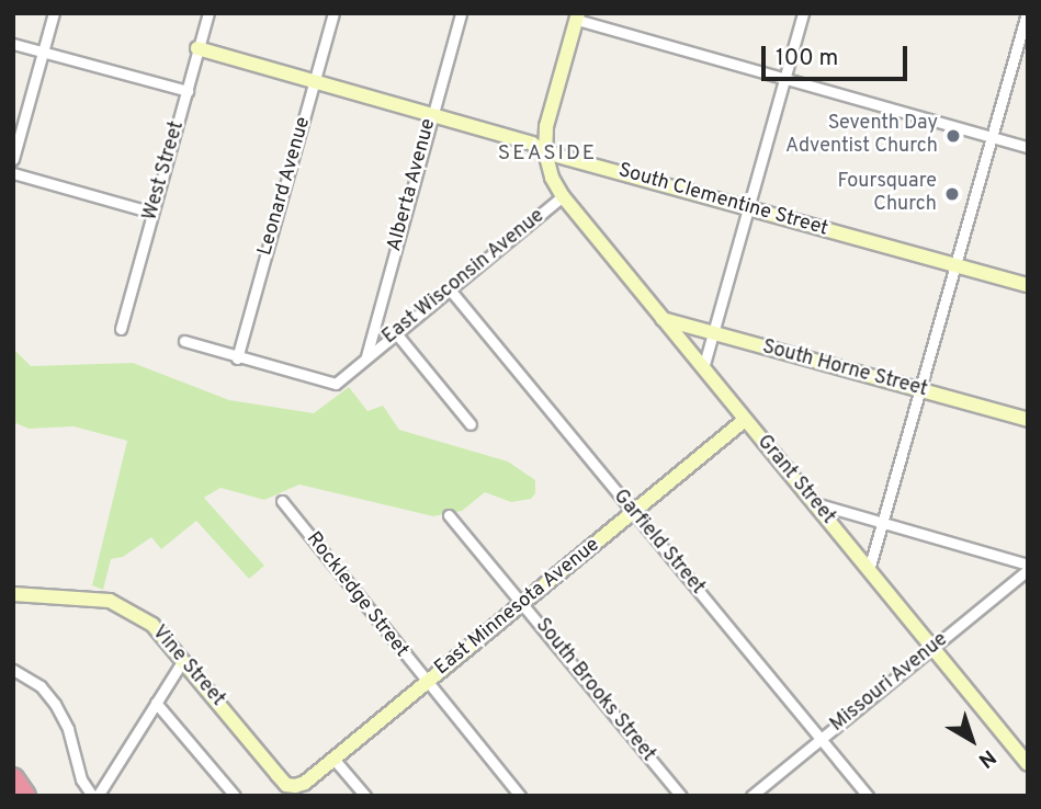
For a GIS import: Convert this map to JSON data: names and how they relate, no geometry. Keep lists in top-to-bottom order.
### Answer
{
  "streets": {
    "street": [
      "West Street",
      "Alberta Avenue",
      "Leonard Avenue",
      "South Clementine Street",
      "East Wisconsin Avenue",
      "South Horne Street",
      "Grant Street",
      "Garfield Street",
      "Rockledge Street",
      "East Minnesota Avenue",
      "Vine Street",
      "Missouri Avenue",
      "South Brooks Street"
    ]
  },
  "crossings": [
    ["West Street", "South Clementine Street"],
    ["Alberta Avenue", "South Clementine Street"],
    ["Alberta Avenue", "East Wisconsin Avenue"],
    ["Leonard Avenue", "South Clementine Street"],
    ["Leonard Avenue", "East Wisconsin Avenue"],
    ["South Clementine Street", "Grant Street"],
    ["East Wisconsin Avenue", "Grant Street"],
    ["East Wisconsin Avenue", "Garfield Street"],
    ["South Horne Street", "Grant Street"],
    ["Grant Street", "East Minnesota Avenue"],
    ["Grant Street", "Missouri Avenue"],
    ["Garfield Street", "East Minnesota Avenue"],
    ["Garfield Street", "Missouri Avenue"],
    ["Rockledge Street", "East Minnesota Avenue"],
    ["East Minnesota Avenue", "Vine Street"],
    ["East Minnesota Avenue", "South Brooks Street"]
  ],
  "districts": ["SEASIDE"],
  "places": ["Seventh Day Adventist Church", "Foursquare Church"],
  "scale_bar": "100 m",
  "north": "bottom right"
}
